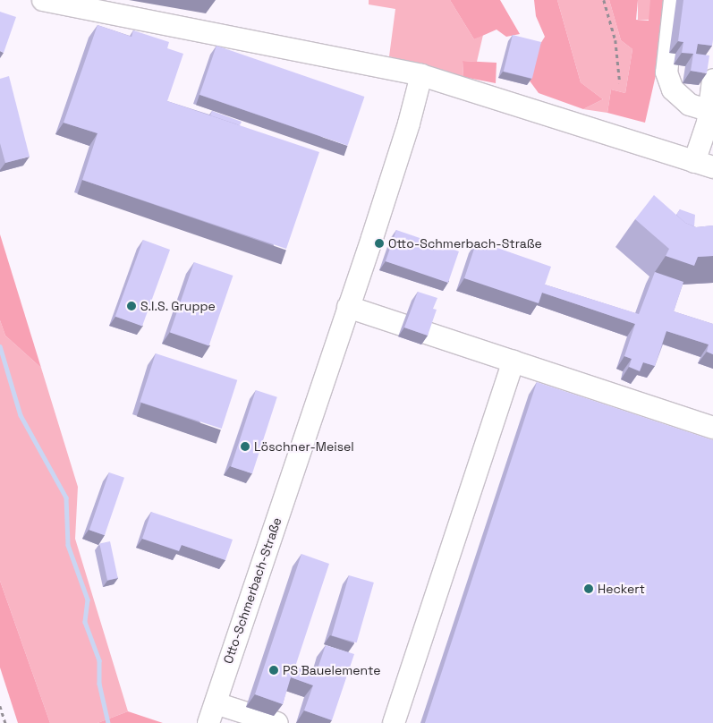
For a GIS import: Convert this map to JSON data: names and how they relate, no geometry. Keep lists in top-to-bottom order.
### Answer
{
  "streets": {
    "street": ["Otto-Schmerbach-Straße"]
  },
  "places": [
    "Otto-Schmerbach-Straße",
    "S.I.S. Gruppe",
    "Löschner-Meisel",
    "Heckert",
    "PS Bauelemente"
  ]
}
